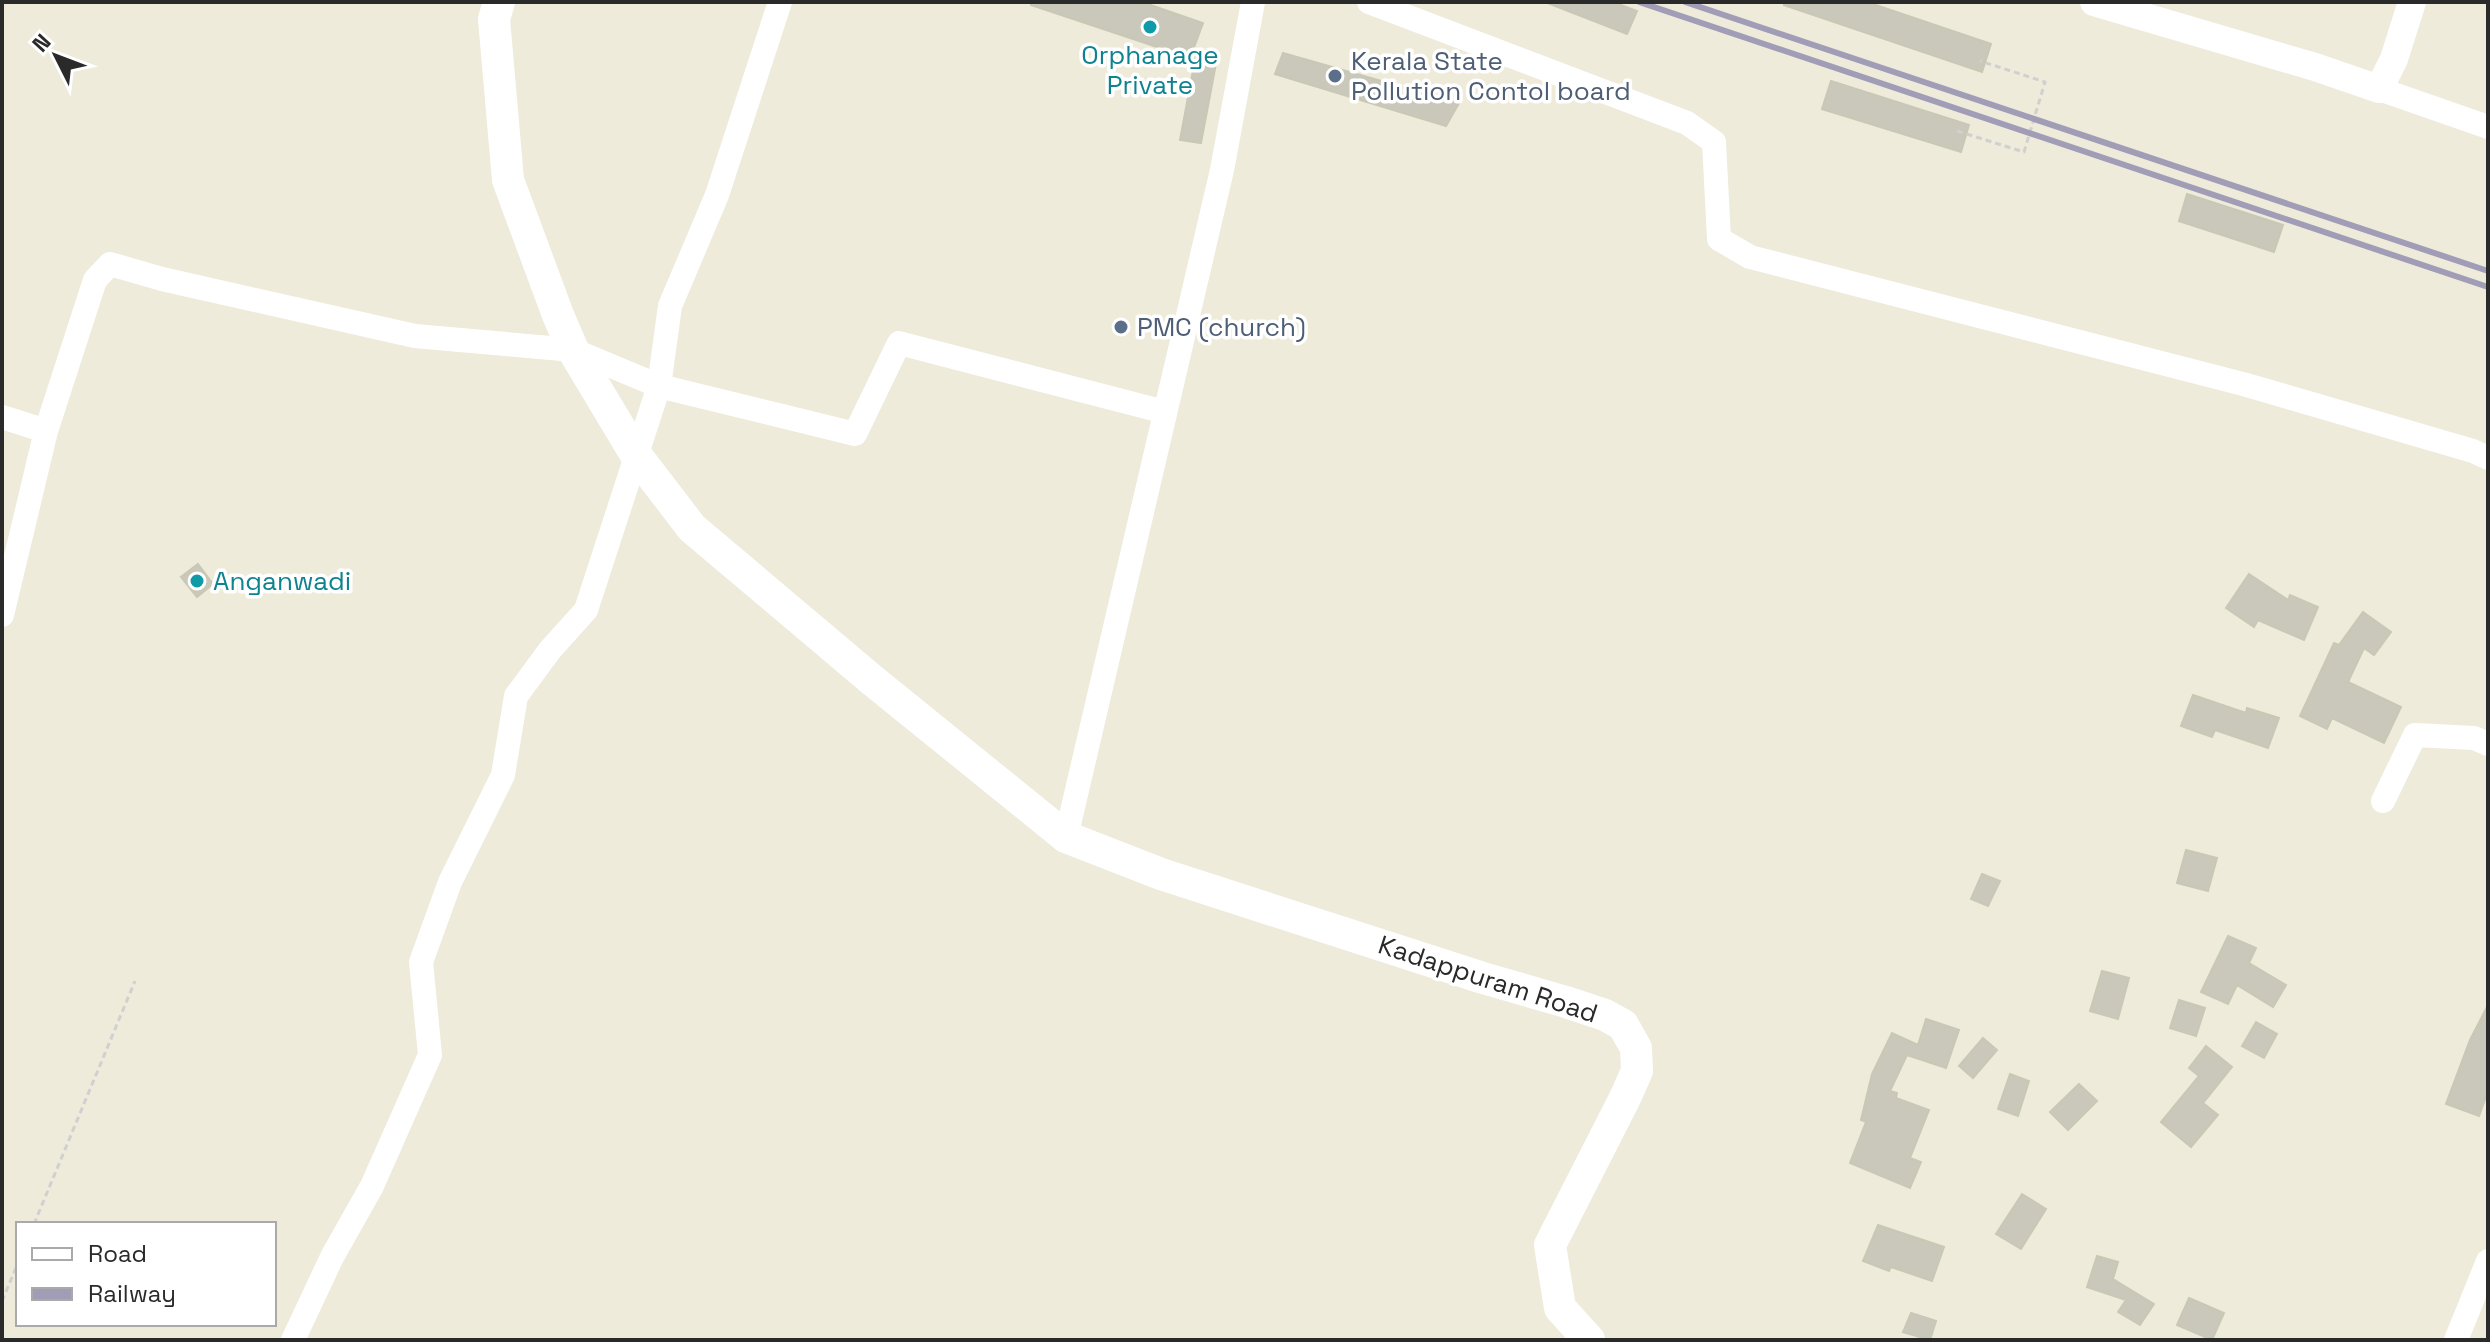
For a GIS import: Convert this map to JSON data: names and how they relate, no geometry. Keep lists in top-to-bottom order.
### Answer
{
  "streets": {
    "main road": ["Kadappuram Road"]
  },
  "places": [
    "Orphanage Private",
    "Kerala State Pollution Contol board",
    "PMC (church)",
    "Anganwadi"
  ],
  "legend": ["Road", "Railway"],
  "north": "top left"
}
